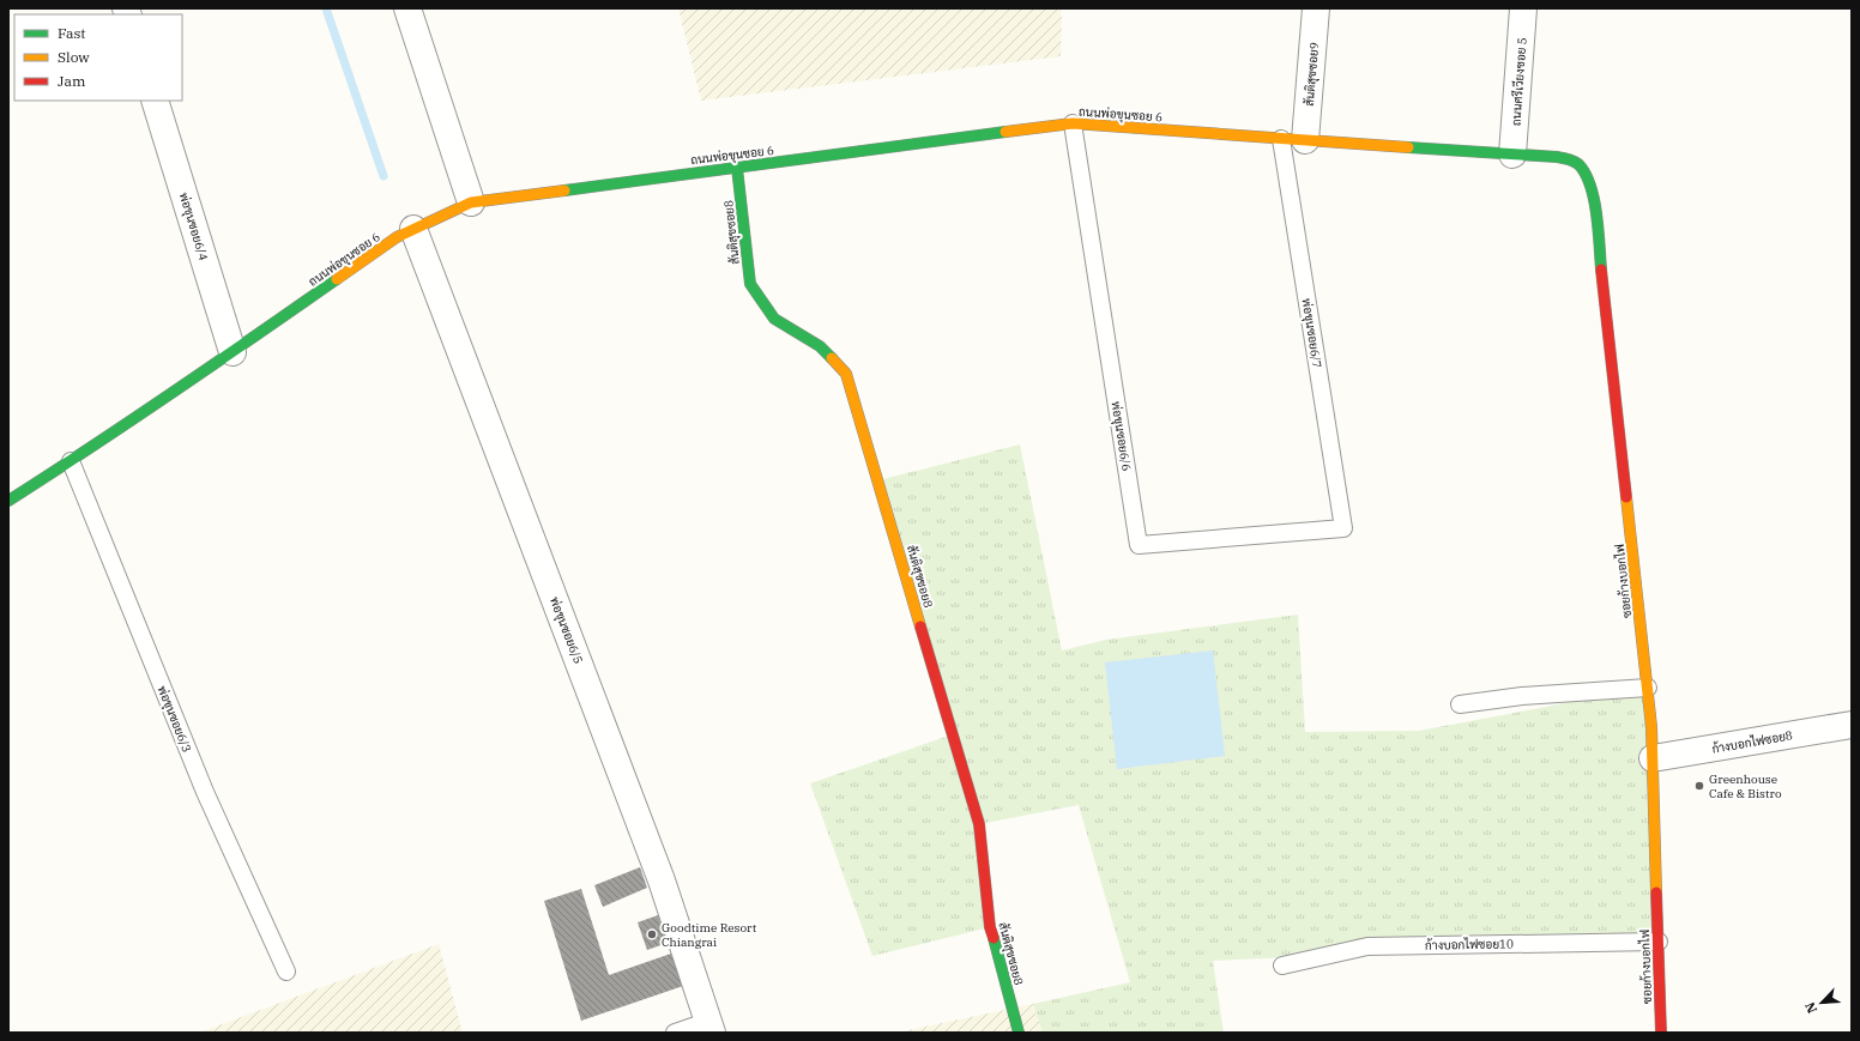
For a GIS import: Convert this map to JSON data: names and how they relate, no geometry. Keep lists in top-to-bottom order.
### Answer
{
  "streets": {
    "street": [
      "สันติสุขซอย9",
      "ถนนศรีเวียงซอย 5",
      "ถนนพ่อขุนซอย 6",
      "พ่อขุนซอย6/4",
      "สันติสุขซอย8",
      "ซอยก้างบอกไฟ",
      "พ่อขุนซอย6/5",
      "ก้างบอกไฟซอย8"
    ],
    "lane": [
      "พ่อขุนซอย6/7",
      "พ่อขุนซอย6/6",
      "พ่อขุนซอย6/3",
      "ก้างบอกไฟซอย10"
    ]
  },
  "crossings": [
    ["สันติสุขซอย9", "ถนนพ่อขุนซอย 6"],
    ["สันติสุขซอย9", "พ่อขุนซอย6/7"],
    ["ถนนศรีเวียงซอย 5", "ถนนพ่อขุนซอย 6"],
    ["ถนนพ่อขุนซอย 6", "พ่อขุนซอย6/4"],
    ["ถนนพ่อขุนซอย 6", "สันติสุขซอย8"],
    ["ถนนพ่อขุนซอย 6", "พ่อขุนซอย6/7"],
    ["ถนนพ่อขุนซอย 6", "พ่อขุนซอย6/6"],
    ["ถนนพ่อขุนซอย 6", "ซอยก้างบอกไฟ"],
    ["ถนนพ่อขุนซอย 6", "พ่อขุนซอย6/5"],
    ["ถนนพ่อขุนซอย 6", "พ่อขุนซอย6/3"],
    ["พ่อขุนซอย6/7", "พ่อขุนซอย6/6"],
    ["ซอยก้างบอกไฟ", "ก้างบอกไฟซอย8"],
    ["ซอยก้างบอกไฟ", "ก้างบอกไฟซอย10"]
  ],
  "places": ["Greenhouse Cafe & Bistro", "Goodtime Resort Chiangrai"],
  "legend": ["Fast", "Slow", "Jam"],
  "north": "bottom left"
}
